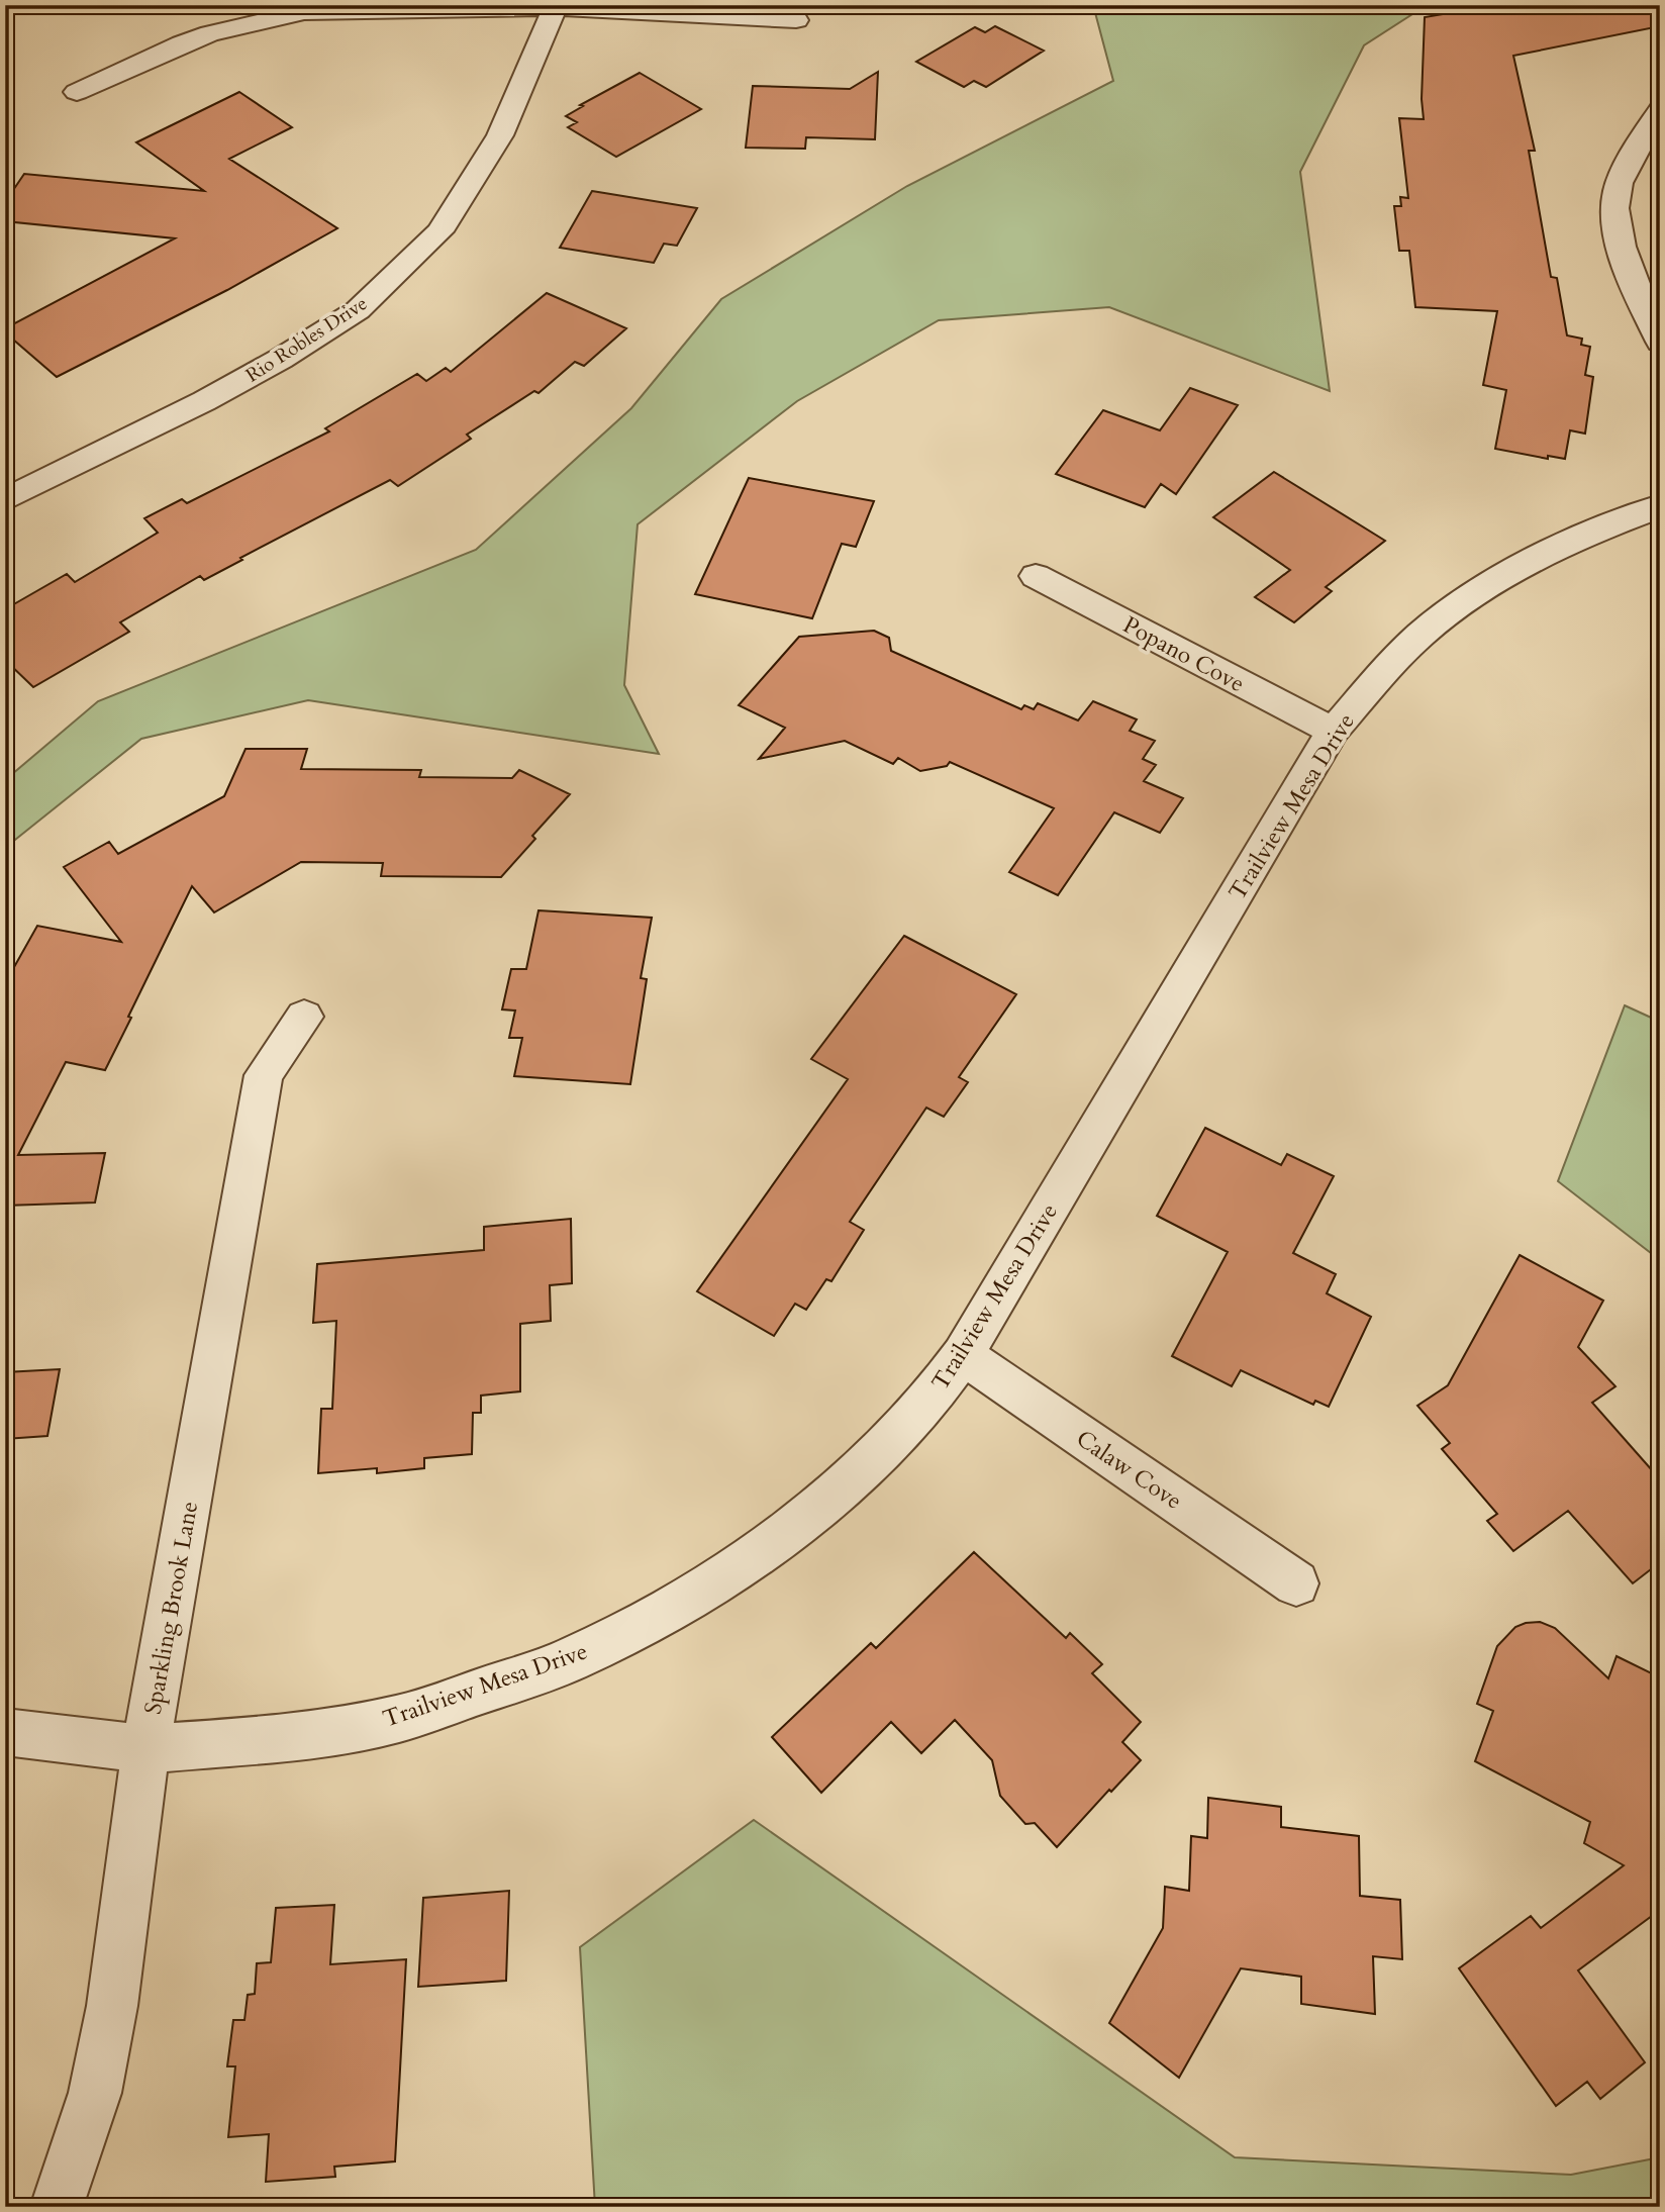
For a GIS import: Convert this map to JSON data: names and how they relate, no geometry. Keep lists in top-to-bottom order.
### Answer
{
  "streets": {
    "street": [
      "Rio Robles Drive",
      "Popano Cove",
      "Trailview Mesa Drive",
      "Calaw Cove",
      "Sparkling Brook Lane"
    ]
  },
  "crossings": [
    ["Popano Cove", "Trailview Mesa Drive"],
    ["Trailview Mesa Drive", "Calaw Cove"],
    ["Trailview Mesa Drive", "Sparkling Brook Lane"]
  ]
}
